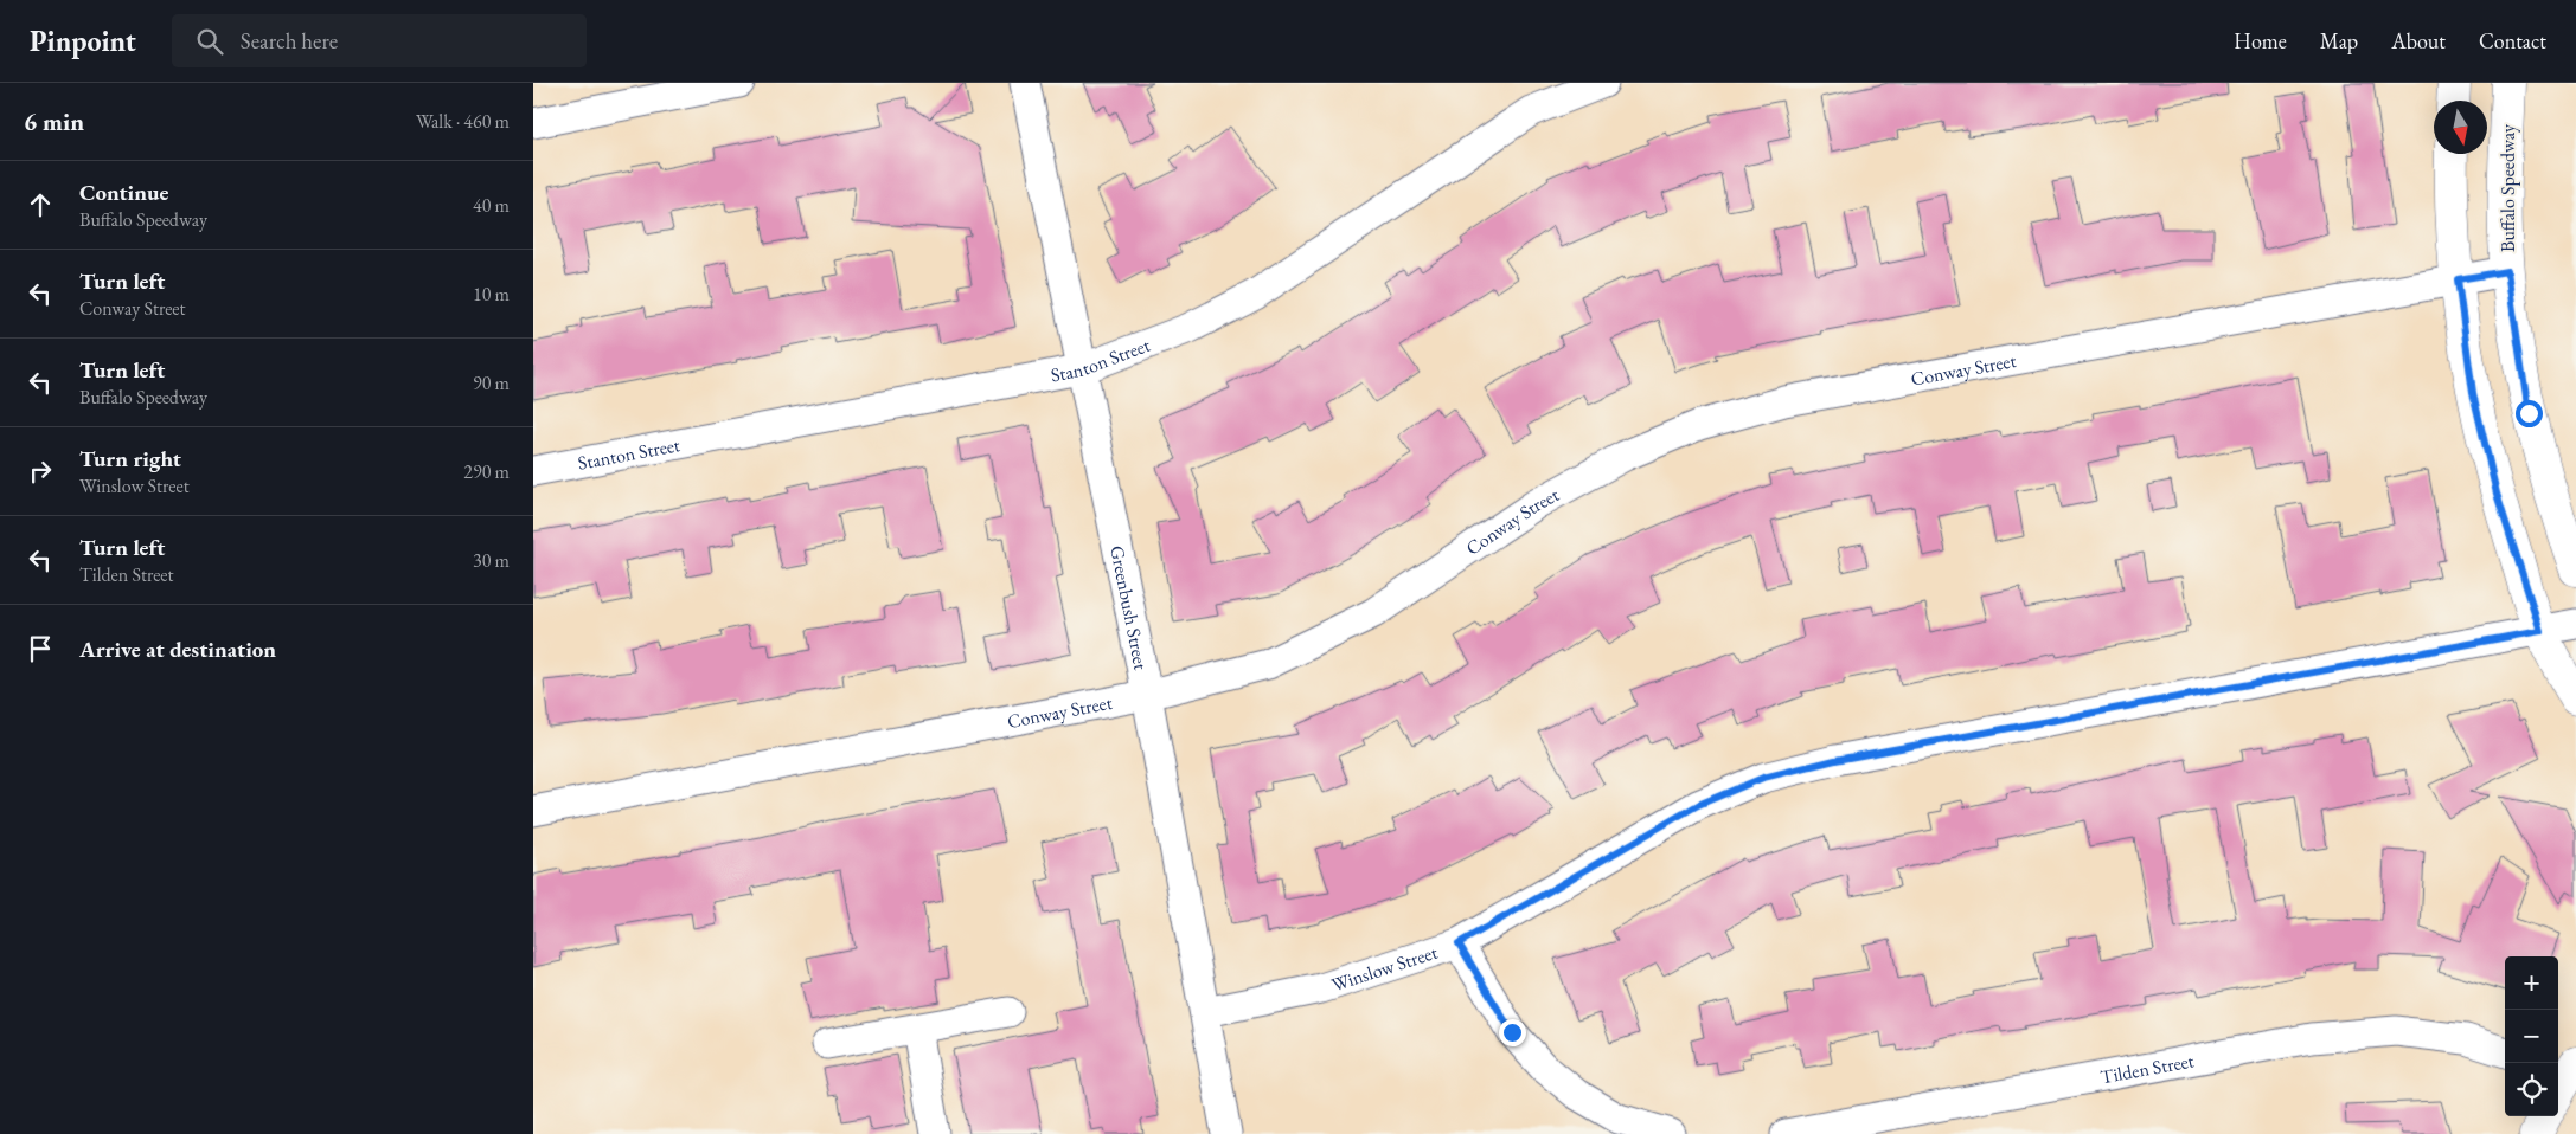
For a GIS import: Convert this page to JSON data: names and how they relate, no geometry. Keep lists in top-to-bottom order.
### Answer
{
  "streets": {
    "main road": ["Buffalo Speedway"],
    "street": [
      "Stanton Street",
      "Conway Street",
      "Greenbush Street",
      "Winslow Street",
      "Tilden Street"
    ]
  },
  "crossings": [
    ["Buffalo Speedway", "Conway Street"],
    ["Stanton Street", "Greenbush Street"],
    ["Conway Street", "Greenbush Street"],
    ["Greenbush Street", "Winslow Street"]
  ],
  "north": "bottom",
  "page": {
    "header": "Pinpoint",
    "search": "Search here",
    "nav": [
      "Home",
      "Map",
      "About",
      "Contact"
    ],
    "heading": ["6 min", "Walk · 460 m"],
    "list": [
      ["Continue", "Buffalo Speedway", "40 m"],
      ["Turn left", "Conway Street", "10 m"],
      ["Turn left", "Buffalo Speedway", "90 m"],
      ["Turn right", "Winslow Street", "290 m"],
      ["Turn left", "Tilden Street", "30 m"],
      "Arrive at destination"
    ],
    "map_buttons": ["+", "−"]
  }
}
